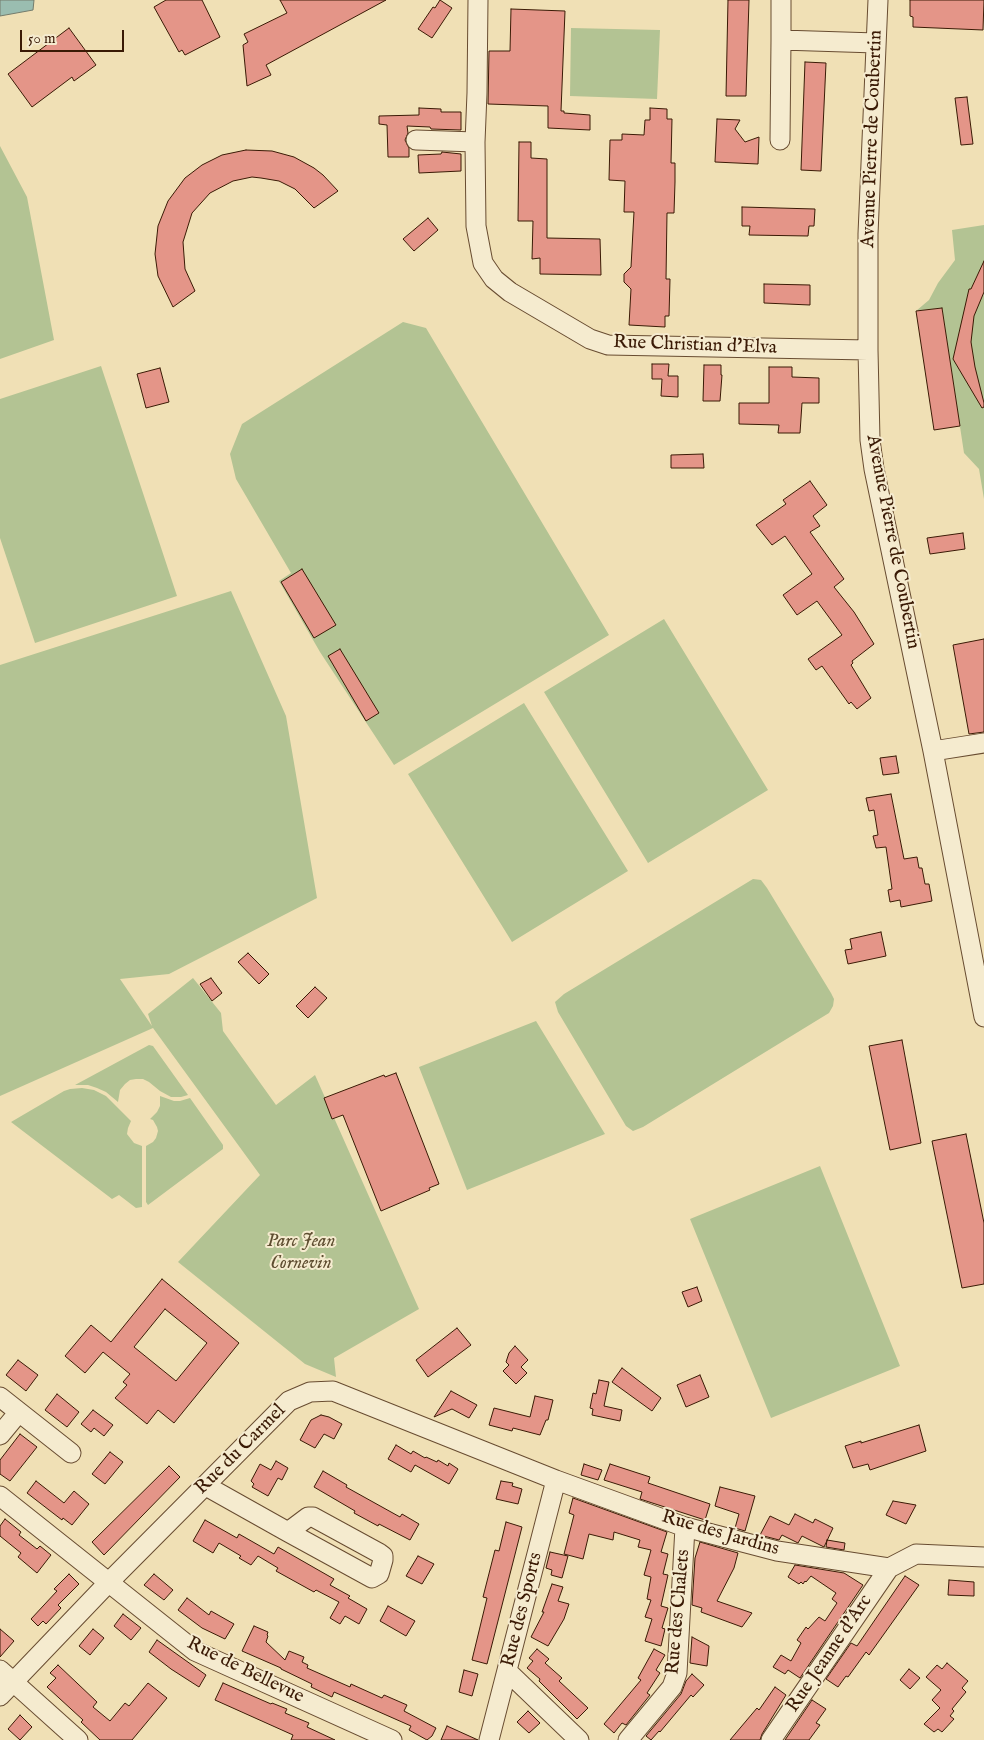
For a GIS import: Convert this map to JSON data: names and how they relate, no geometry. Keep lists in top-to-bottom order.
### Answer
{
  "streets": {
    "street": [
      "Avenue Pierre de Coubertin",
      "Rue Christian d'Elva",
      "Rue du Carmel",
      "Rue des Jardins",
      "Rue des Sports",
      "Rue des Chalets",
      "Rue Jeanne d'Arc",
      "Rue de Bellevue"
    ]
  },
  "crossings": [
    ["Avenue Pierre de Coubertin", "Rue Christian d'Elva"],
    ["Rue du Carmel", "Rue des Jardins"],
    ["Rue du Carmel", "Rue des Sports"],
    ["Rue du Carmel", "Rue de Bellevue"],
    ["Rue des Jardins", "Rue des Sports"],
    ["Rue des Jardins", "Rue des Chalets"],
    ["Rue des Jardins", "Rue Jeanne d'Arc"]
  ],
  "parks": ["Parc Jean Cornevin"],
  "scale_bar": "50 m"
}
